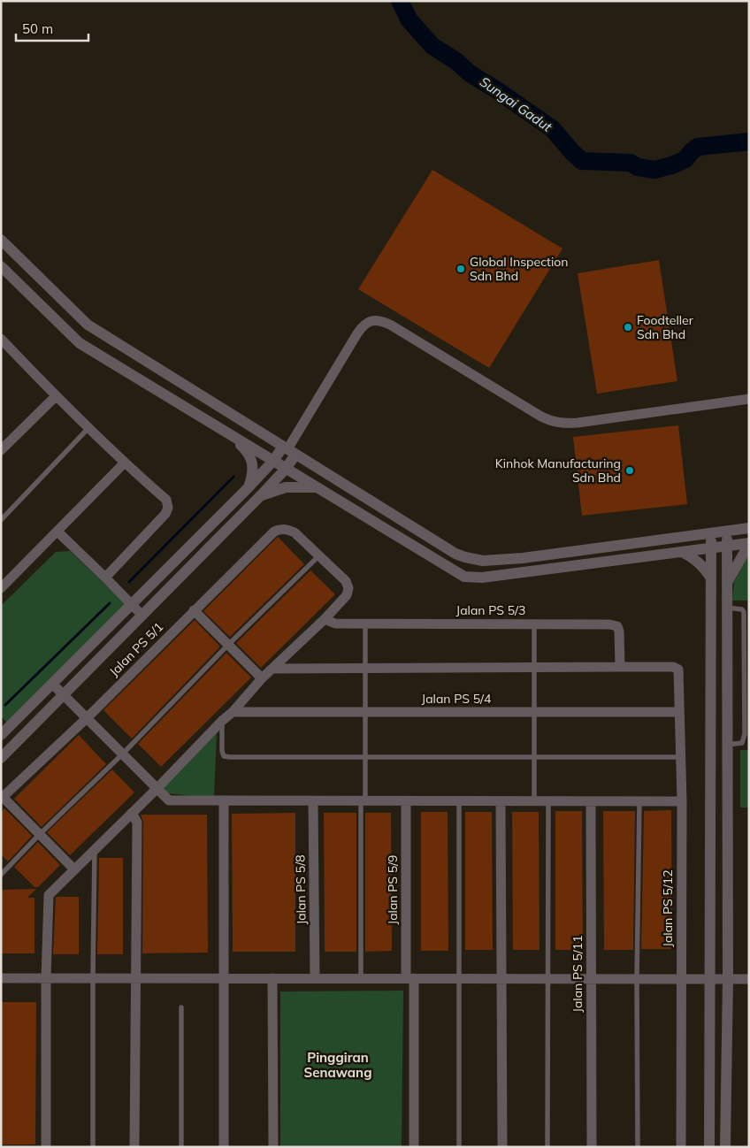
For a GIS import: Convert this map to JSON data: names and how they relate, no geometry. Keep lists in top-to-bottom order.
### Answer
{
  "streets": {
    "street": [
      "Jalan PS 5/3",
      "Jalan PS 5/1",
      "Jalan PS 5/4",
      "Jalan PS 5/8",
      "Jalan PS 5/9",
      "Jalan PS 5/12",
      "Jalan PS 5/11"
    ]
  },
  "crossings": [
    ["Jalan PS 5/3", "Jalan PS 5/12"],
    ["Jalan PS 5/4", "Jalan PS 5/12"]
  ],
  "districts": ["Pinggiran Senawang"],
  "water": ["Sungai Gadut"],
  "places": ["Global Inspection Sdn Bhd", "Foodteller Sdn Bhd", "Kinhok Manufacturing Sdn Bhd"],
  "scale_bar": "50 m"
}
